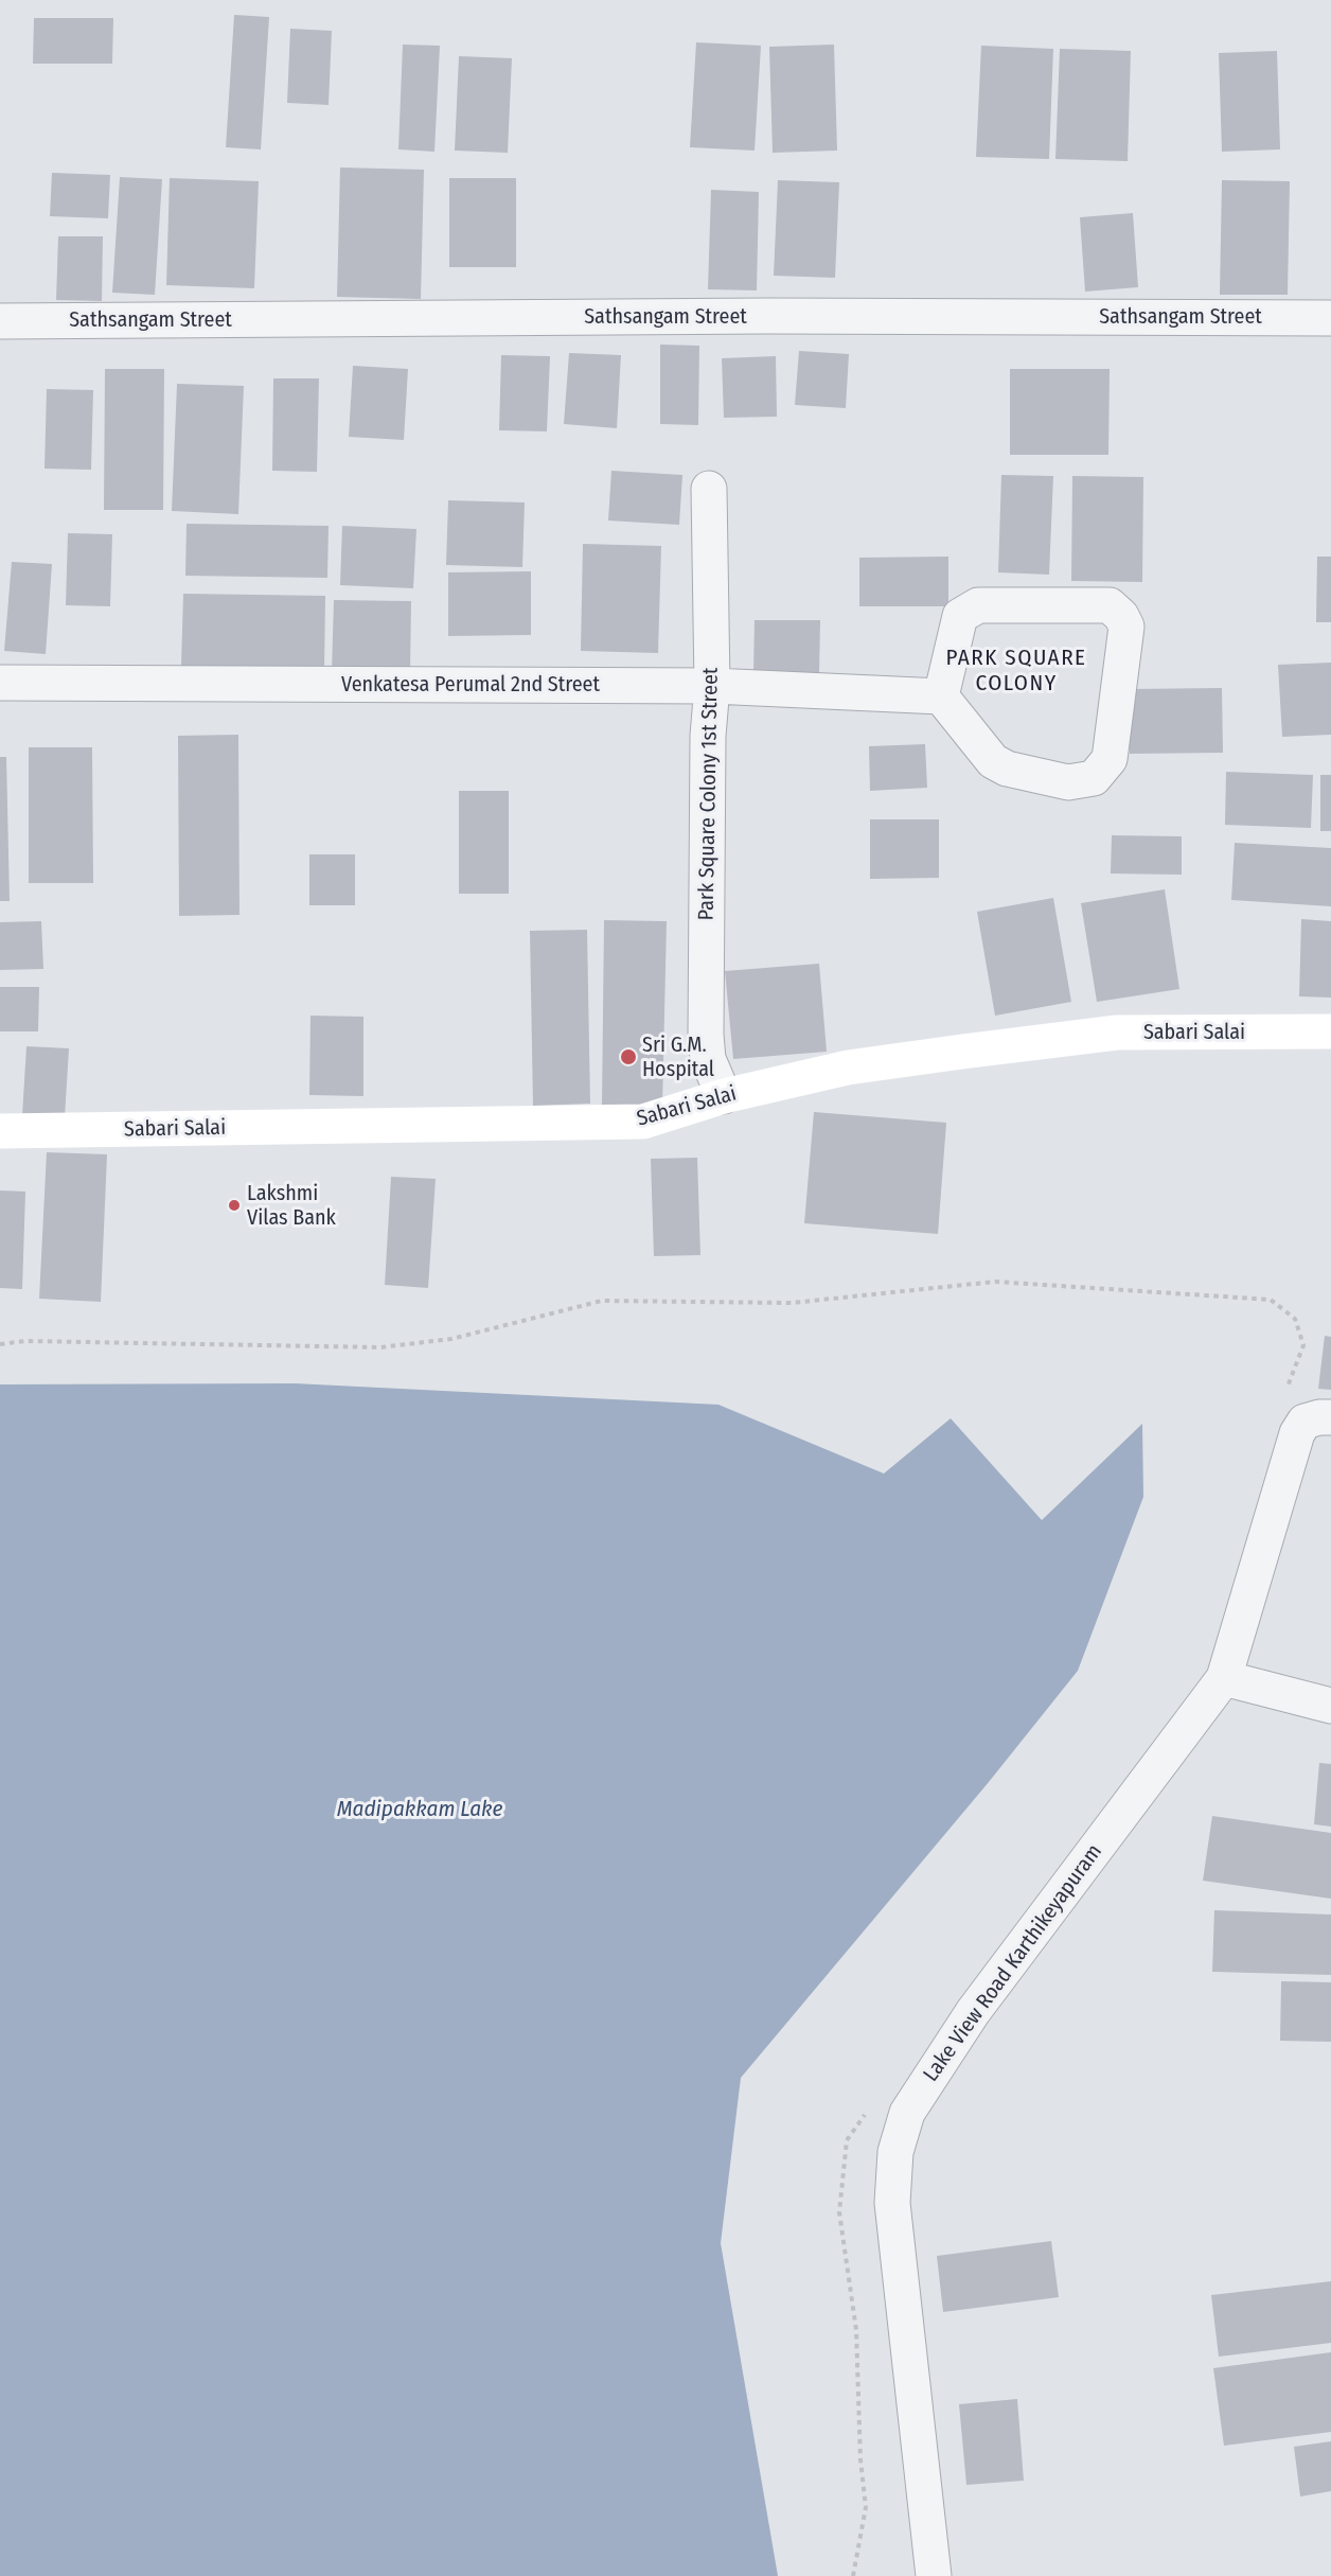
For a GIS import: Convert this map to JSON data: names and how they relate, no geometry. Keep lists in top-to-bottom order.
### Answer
{
  "streets": {
    "main road": ["Sabari Salai"],
    "street": [
      "Sathsangam Street",
      "Venkatesa Perumal 2nd Street",
      "Park Square Colony 1st Street",
      "Lake View Road Karthikeyapuram"
    ]
  },
  "crossings": [
    ["Venkatesa Perumal 2nd Street", "Park Square Colony 1st Street"],
    ["Park Square Colony 1st Street", "Sabari Salai"]
  ],
  "districts": ["PARK SQUARE COLONY"],
  "water": ["Madipakkam Lake"],
  "places": ["Sri G.M. Hospital", "Lakshmi Vilas Bank"]
}
